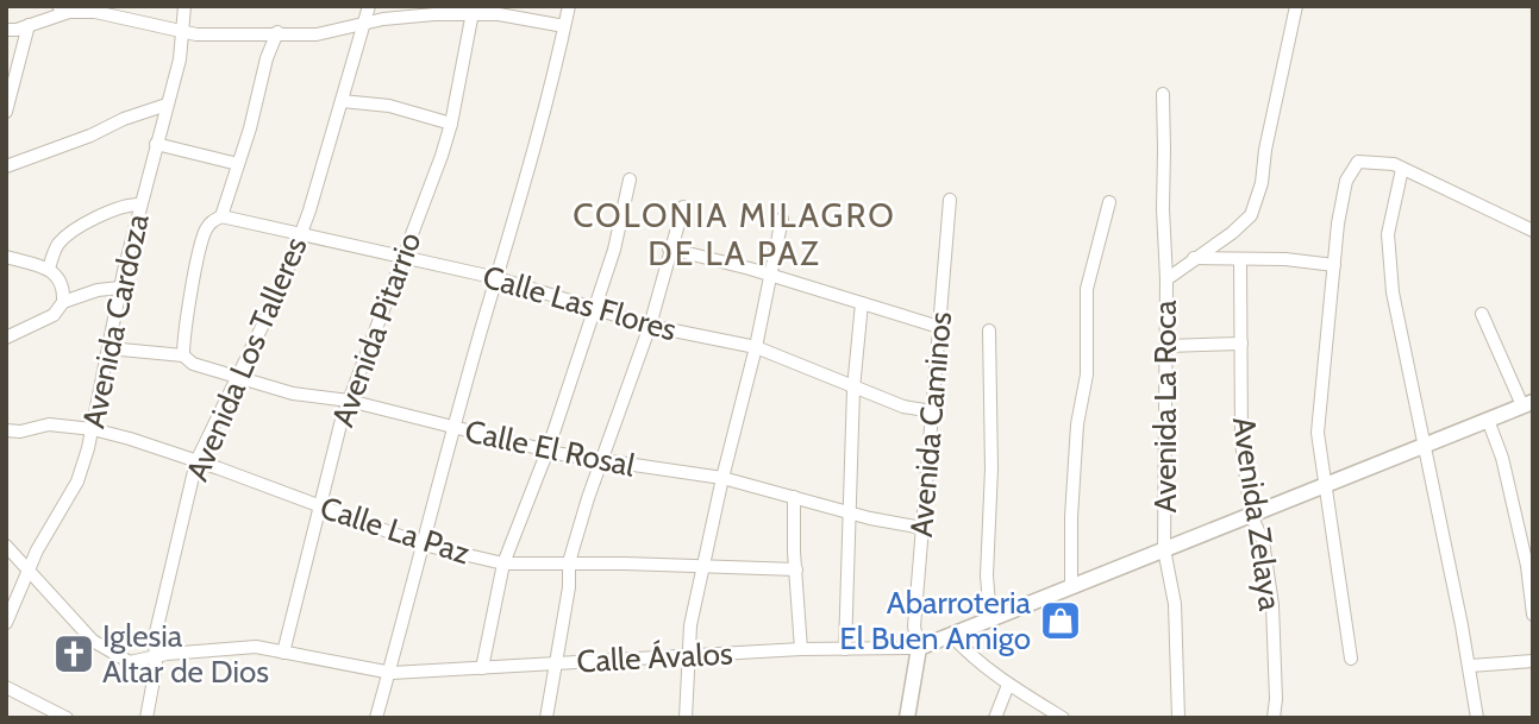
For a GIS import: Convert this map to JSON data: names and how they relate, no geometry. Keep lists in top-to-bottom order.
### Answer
{
  "streets": {
    "street": [
      "Calle Las Flores",
      "Avenida Cardoza",
      "Avenida Pitarrio",
      "Avenida Los Talleres",
      "Avenida La Roca",
      "Avenida Caminos",
      "Calle El Rosal",
      "Avenida Zelaya",
      "Calle La Paz",
      "Calle Ávalos"
    ]
  },
  "crossings": [
    ["Calle Las Flores", "Avenida Pitarrio"],
    ["Calle Las Flores", "Avenida Los Talleres"],
    ["Calle Las Flores", "Avenida Caminos"],
    ["Avenida Cardoza", "Calle El Rosal"],
    ["Avenida Cardoza", "Calle La Paz"],
    ["Avenida Cardoza", "Calle Ávalos"],
    ["Avenida Pitarrio", "Calle El Rosal"],
    ["Avenida Pitarrio", "Calle La Paz"],
    ["Avenida Pitarrio", "Calle Ávalos"],
    ["Avenida Los Talleres", "Calle El Rosal"],
    ["Avenida Los Talleres", "Calle La Paz"],
    ["Avenida Los Talleres", "Calle Ávalos"],
    ["Avenida La Roca", "Calle Ávalos"],
    ["Avenida Caminos", "Calle El Rosal"],
    ["Avenida Caminos", "Calle Ávalos"],
    ["Avenida Zelaya", "Calle Ávalos"]
  ],
  "districts": ["COLONIA MILAGRO DE LA PAZ"],
  "places": {
    "shop": ["Abarroteria El Buen Amigo"],
    "church": ["Iglesia Altar de Dios"]
  }
}
